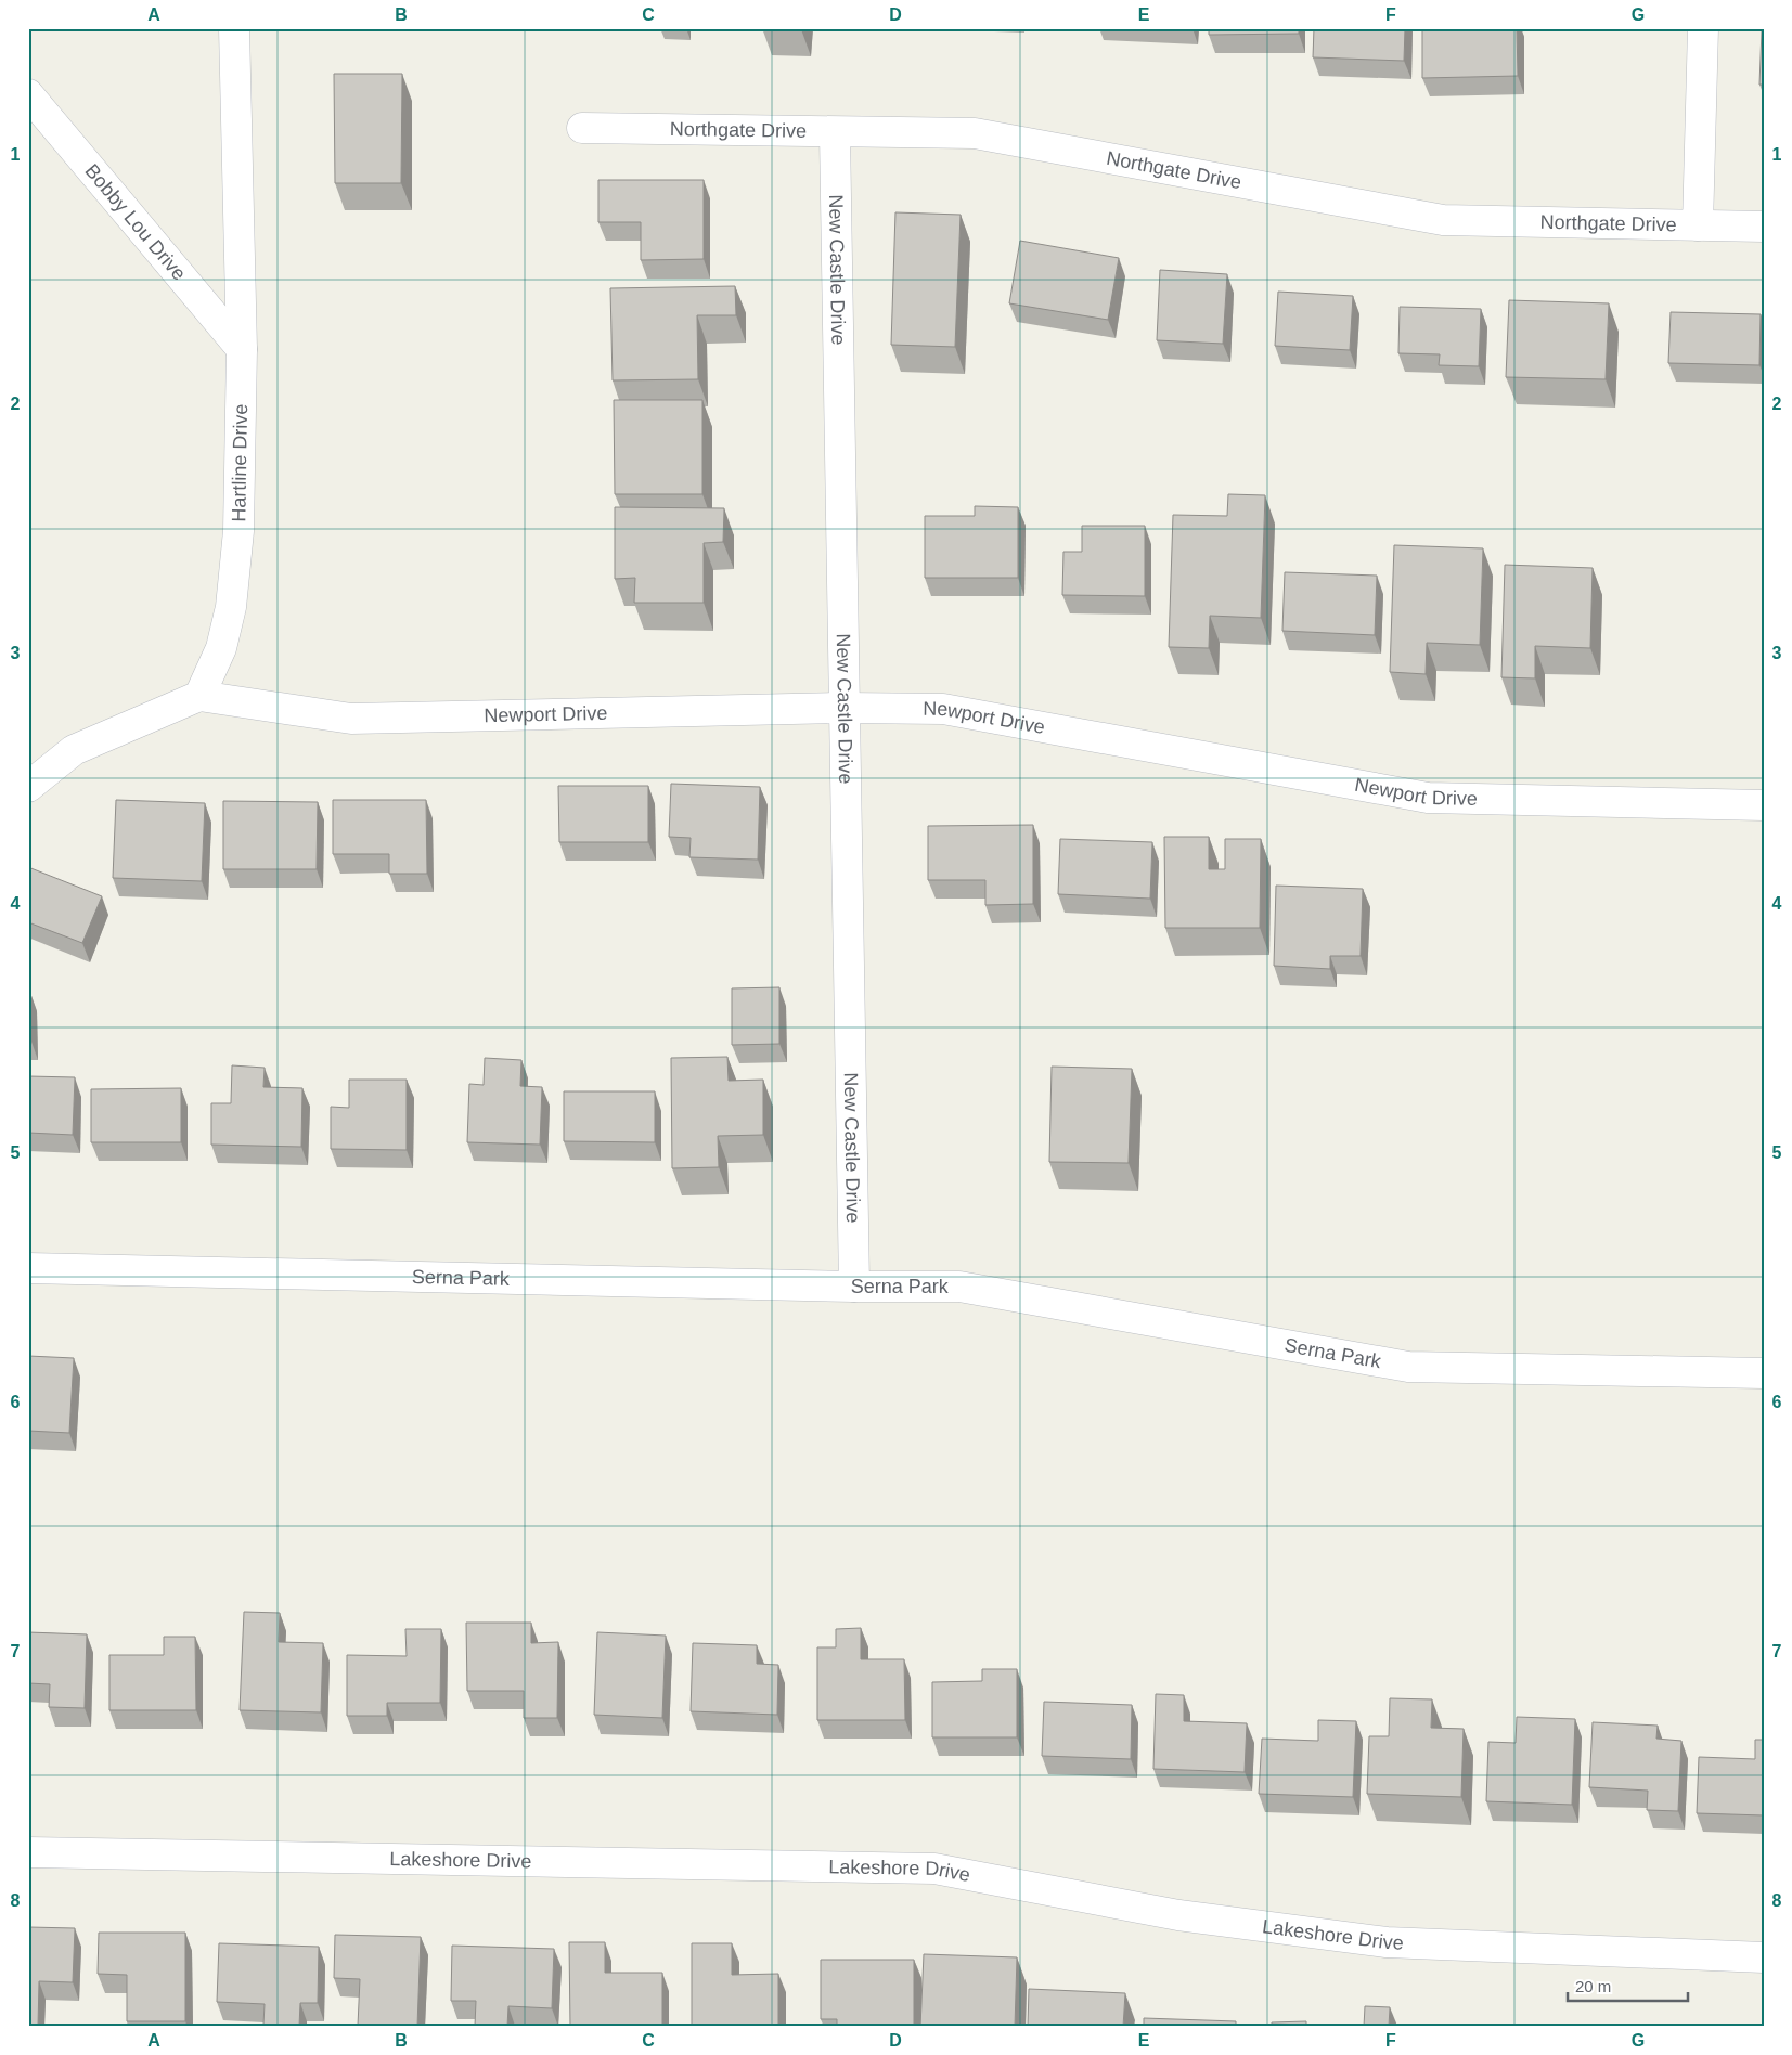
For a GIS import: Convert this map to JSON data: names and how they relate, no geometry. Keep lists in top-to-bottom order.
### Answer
{
  "streets": {
    "street": [
      "Northgate Drive",
      "Bobby Lou Drive",
      "New Castle Drive",
      "Hartline Drive",
      "Newport Drive",
      "Serna Park",
      "Lakeshore Drive"
    ]
  },
  "crossings": [
    ["Northgate Drive", "New Castle Drive"],
    ["Bobby Lou Drive", "Hartline Drive"],
    ["New Castle Drive", "Newport Drive"],
    ["New Castle Drive", "Serna Park"],
    ["Hartline Drive", "Newport Drive"]
  ],
  "scale_bar": "20 m",
  "grid": {
    "columns": [
      "A",
      "B",
      "C",
      "D",
      "E",
      "F",
      "G"
    ],
    "rows": [
      "1",
      "2",
      "3",
      "4",
      "5",
      "6",
      "7",
      "8"
    ]
  }
}
